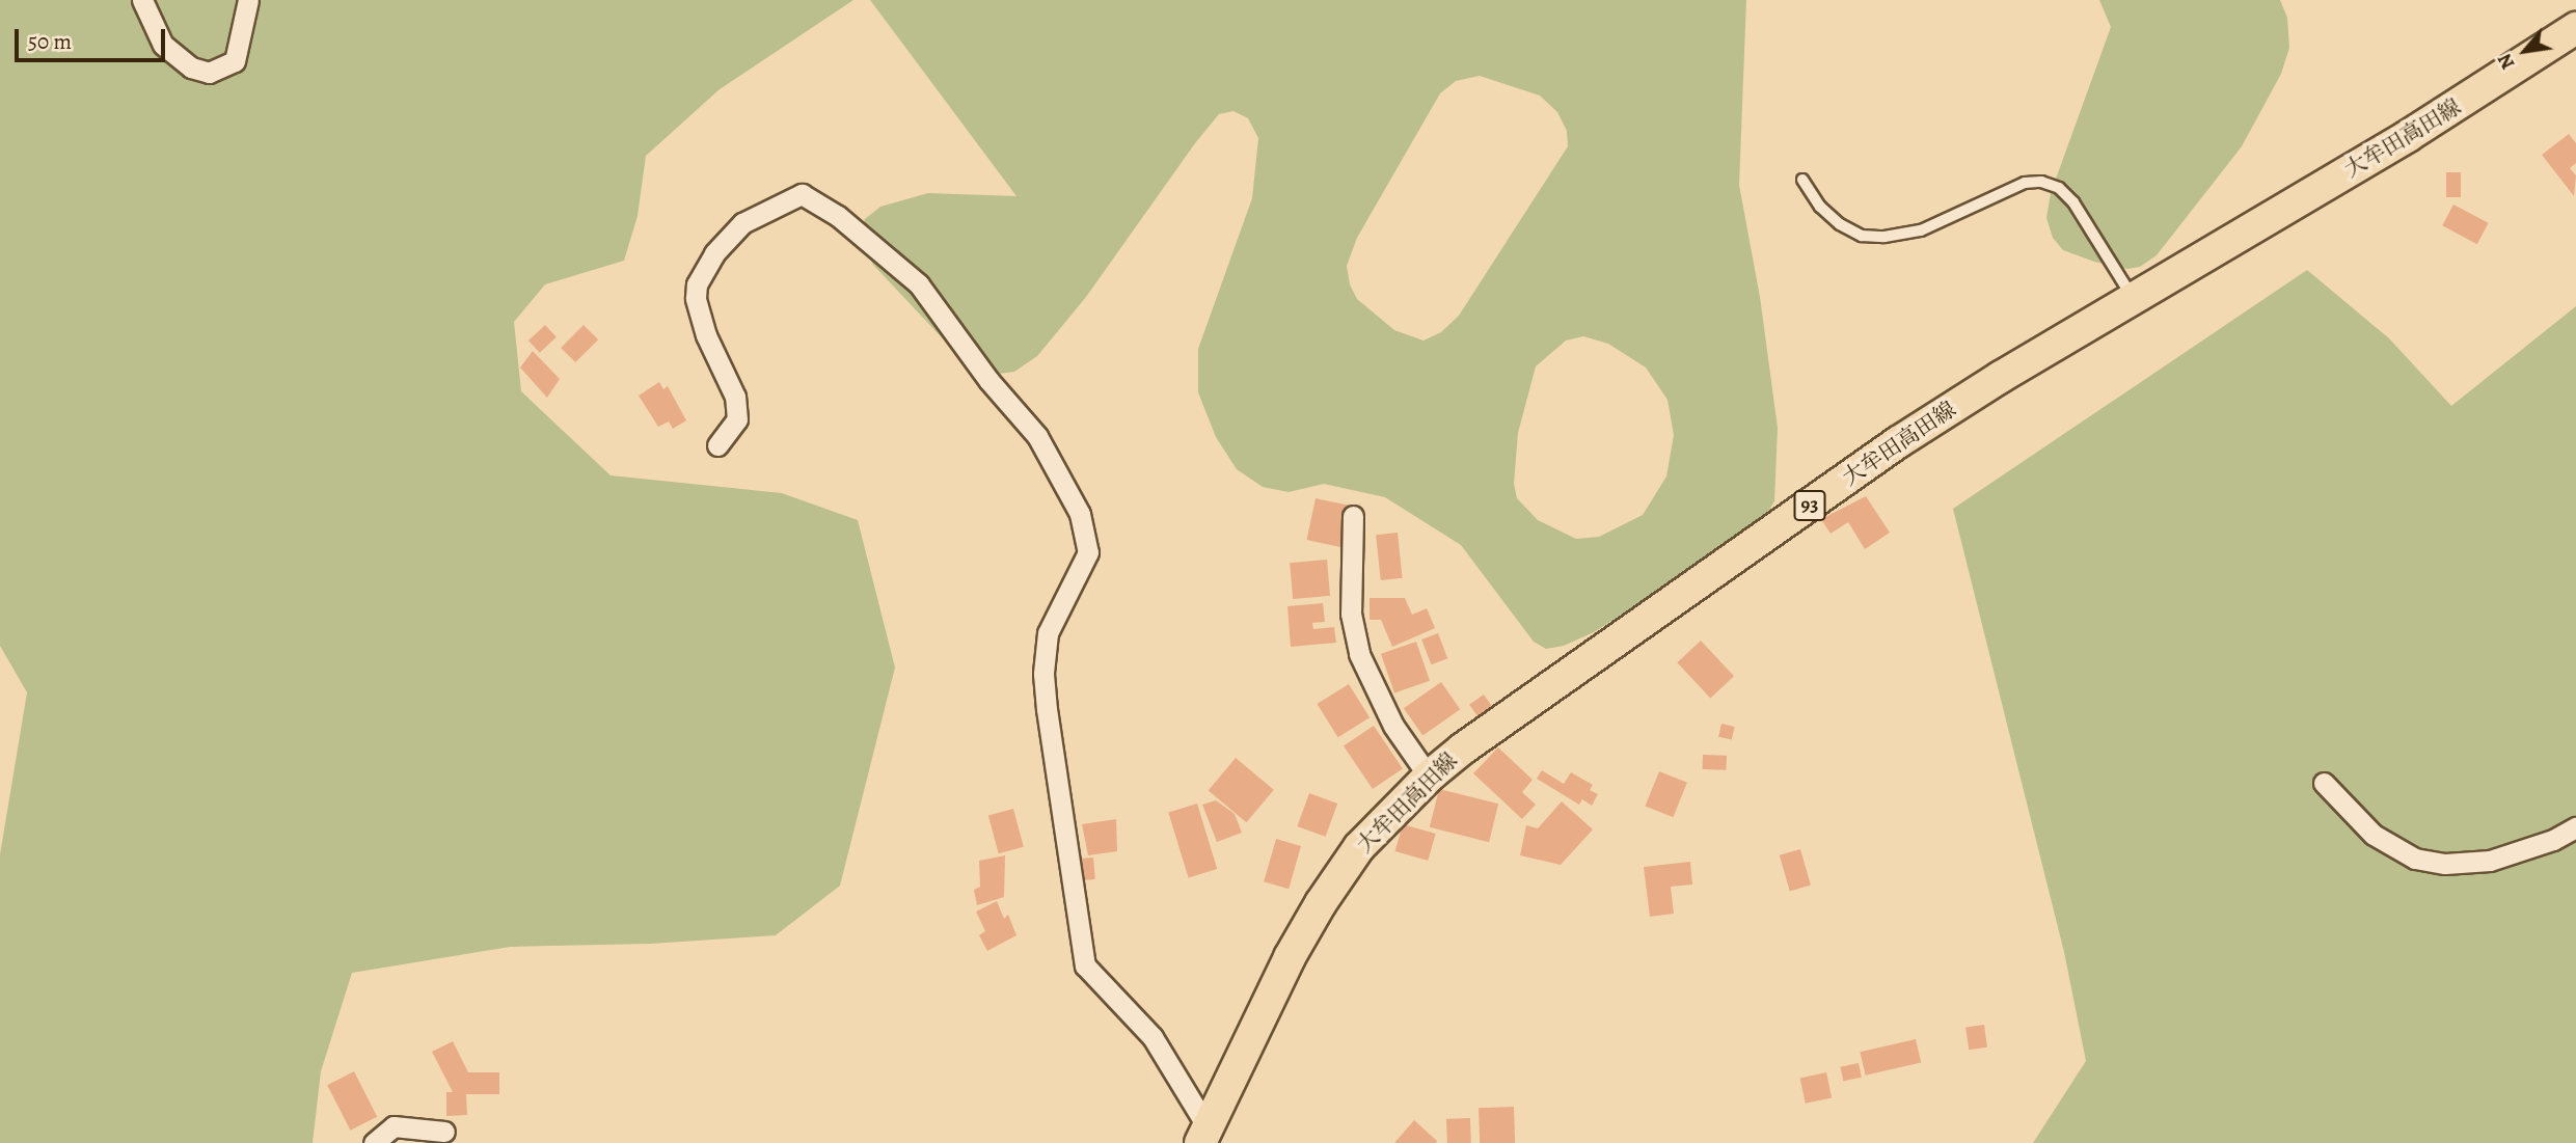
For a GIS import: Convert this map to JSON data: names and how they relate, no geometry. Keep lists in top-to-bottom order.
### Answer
{
  "streets": {
    "main road": ["大牟田高田線", "93"]
  },
  "scale_bar": "50 m",
  "north": "bottom left"
}
